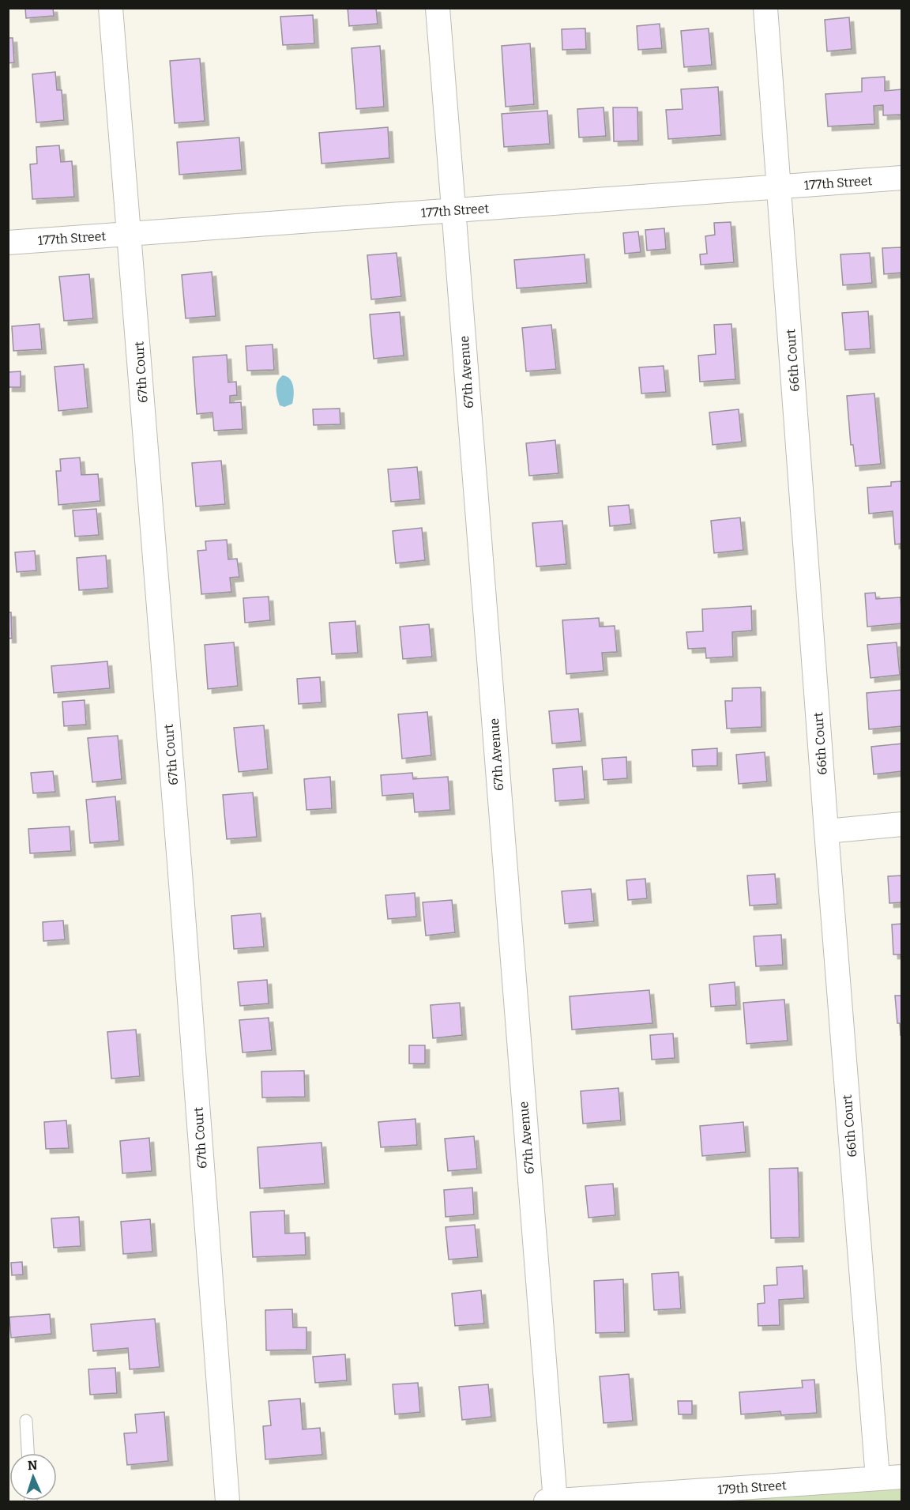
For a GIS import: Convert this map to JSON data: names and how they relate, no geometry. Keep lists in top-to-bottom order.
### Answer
{
  "streets": {
    "street": [
      "177th Street",
      "66th Court",
      "67th Court",
      "67th Avenue",
      "179th Street"
    ]
  },
  "crossings": [
    ["177th Street", "66th Court"],
    ["177th Street", "67th Court"],
    ["177th Street", "67th Avenue"],
    ["66th Court", "179th Street"],
    ["67th Avenue", "179th Street"]
  ],
  "north": "top"
}
